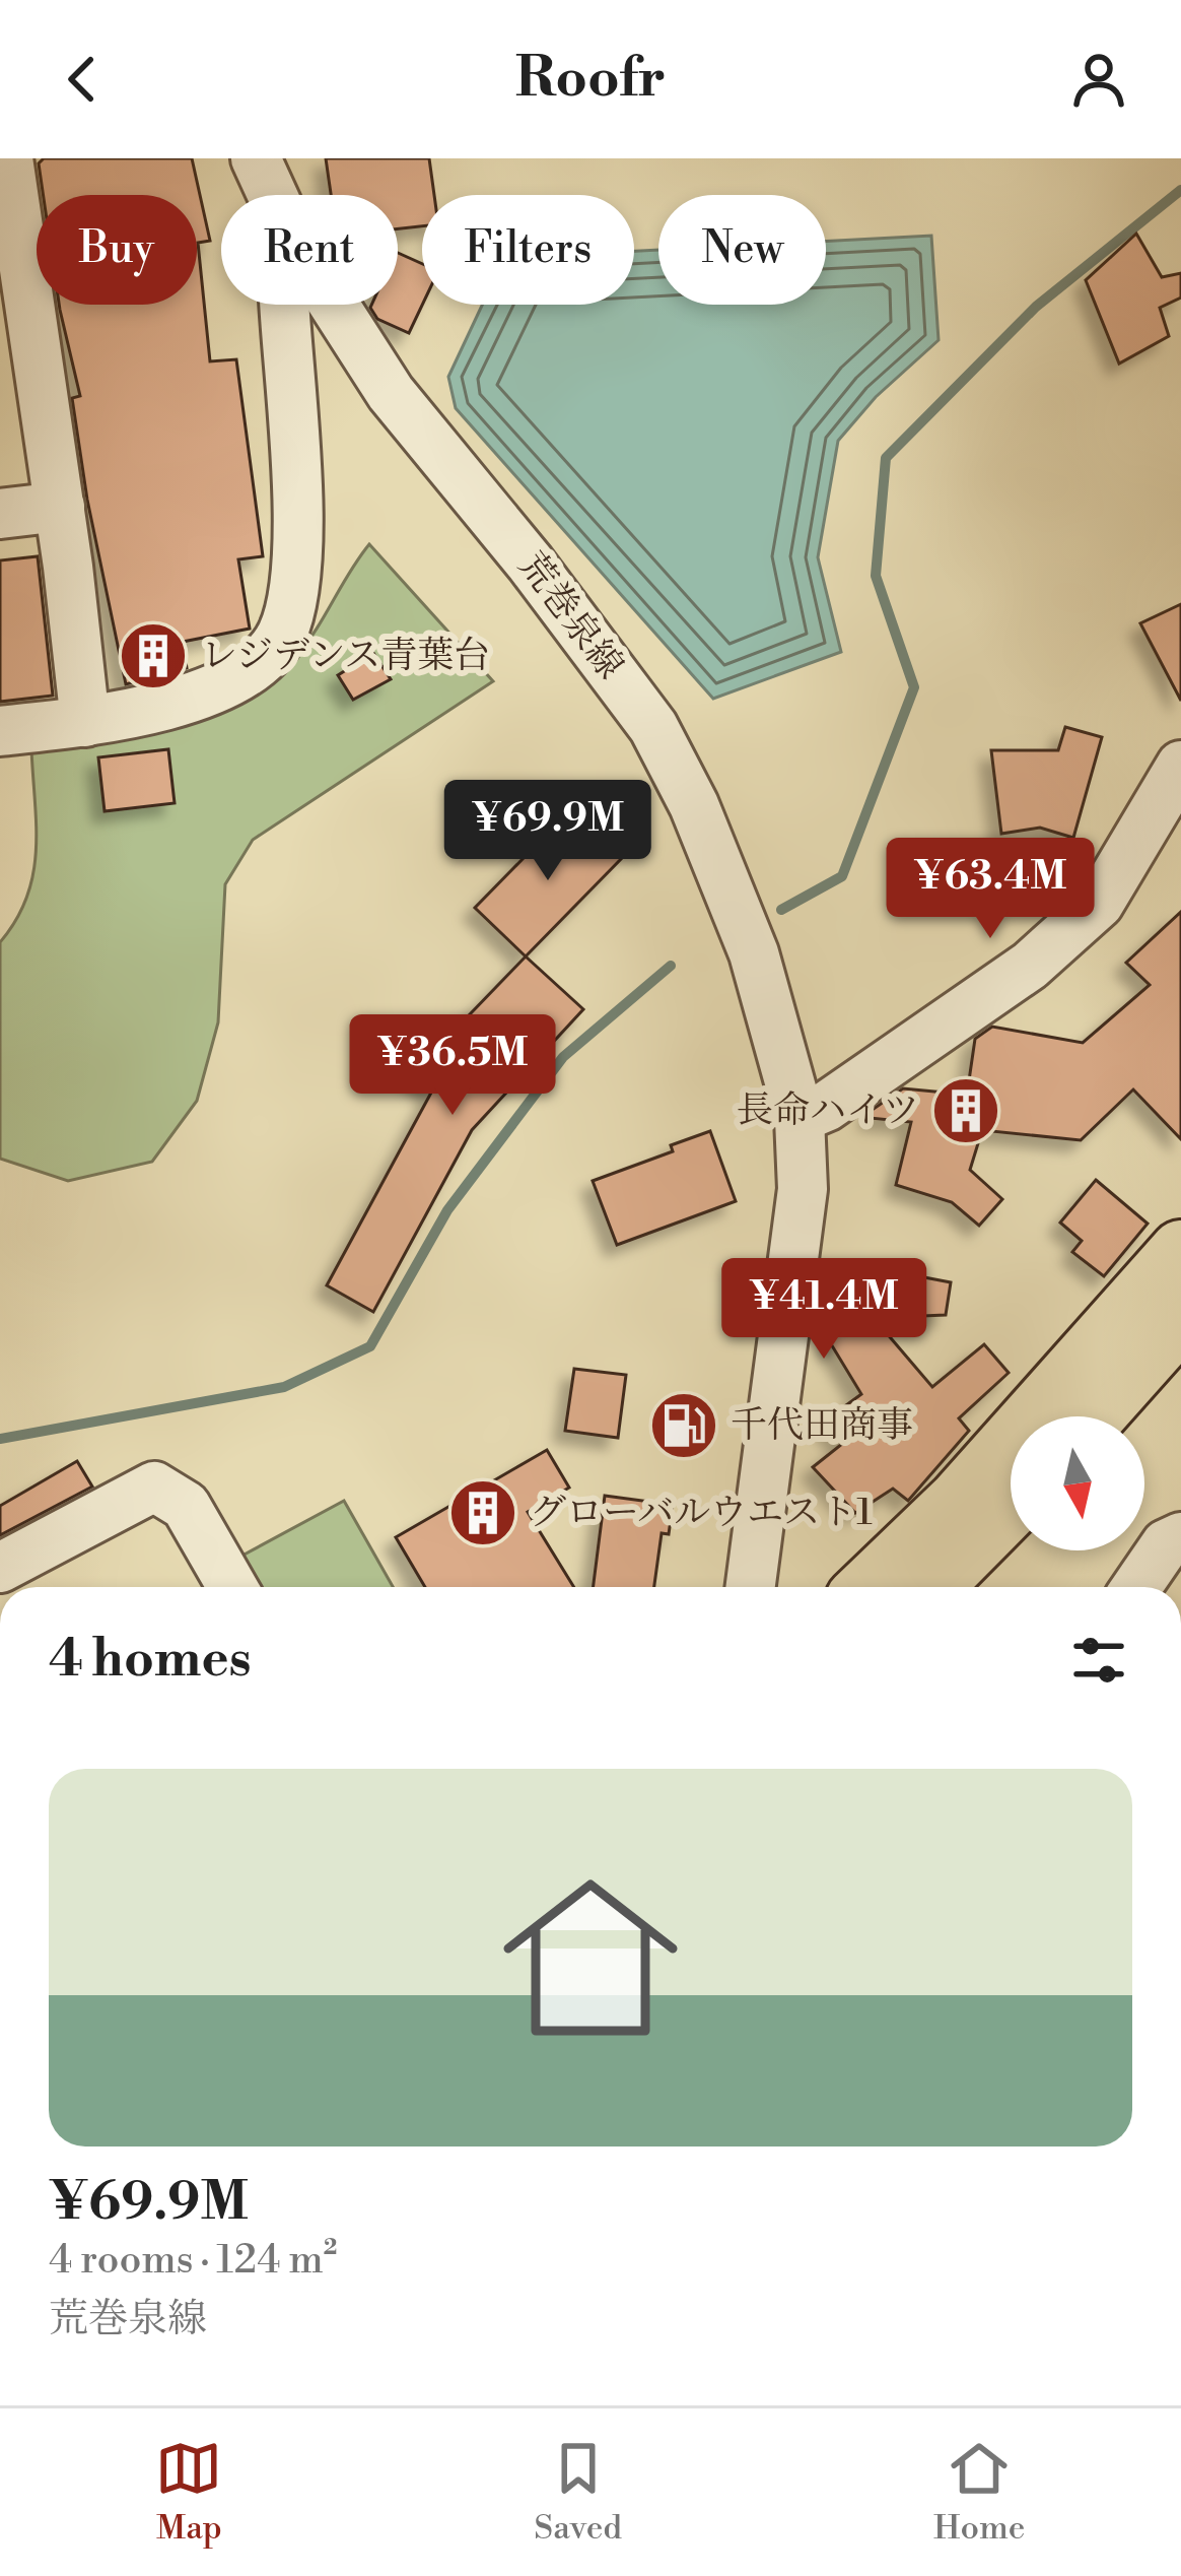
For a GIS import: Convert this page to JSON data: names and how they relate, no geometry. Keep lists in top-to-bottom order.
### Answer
{
  "streets": {
    "street": ["荒巻泉線"]
  },
  "places": {
    "building": ["レジデンス青葉台", "長命ハイツ", "グローバルウエスト1"],
    "fuel station": ["千代田商事"]
  },
  "north": "bottom",
  "page": {
    "header": "Roofr",
    "chip": [
      "Buy",
      "Rent",
      "Filters",
      "New"
    ],
    "price": [
      "¥69.9M",
      "¥63.4M",
      "¥36.5M",
      "¥41.4M"
    ],
    "heading": "4 homes",
    "list": [
      {
        "name": "¥69.9M",
        "note": "4 rooms · 124 m² · 荒巻泉線"
      }
    ],
    "tabs": ["Map", "Saved", "Home"]
  }
}
